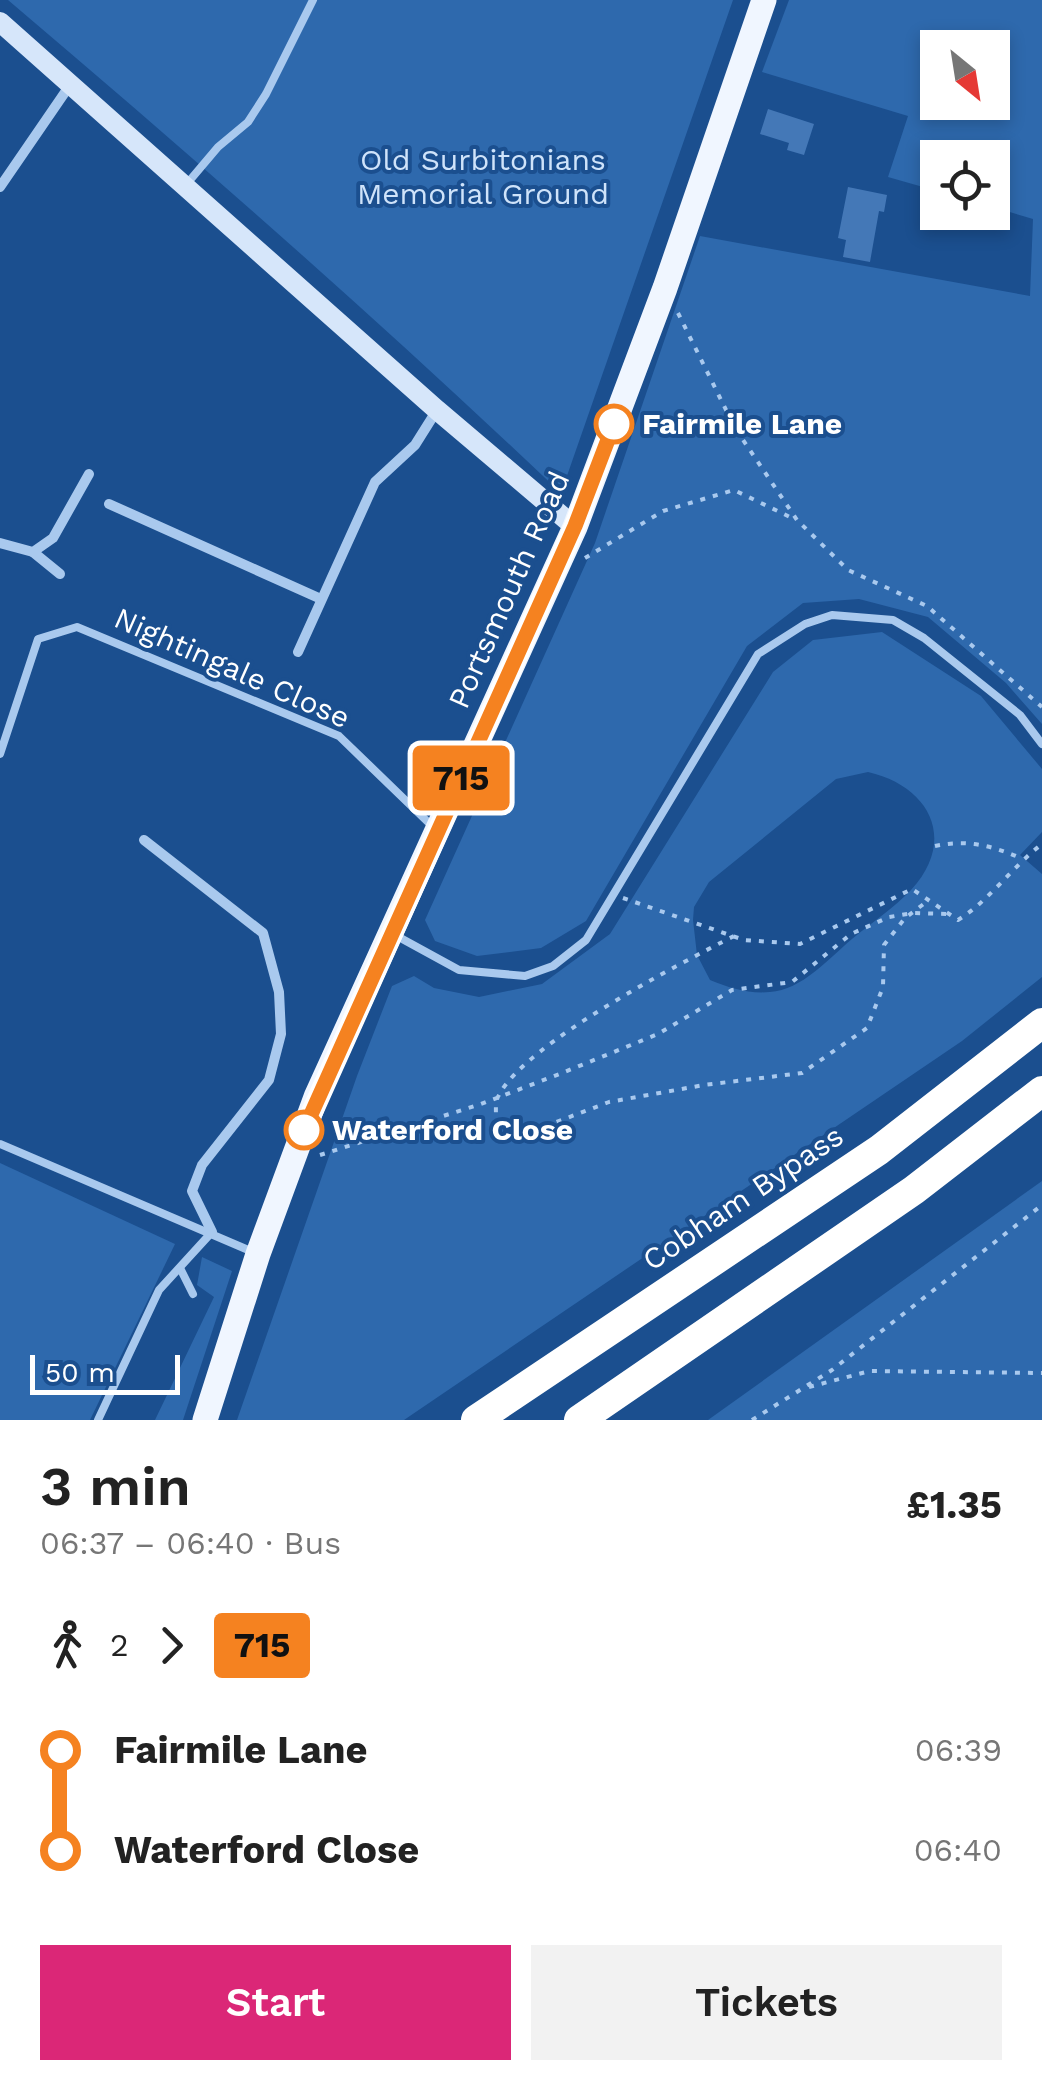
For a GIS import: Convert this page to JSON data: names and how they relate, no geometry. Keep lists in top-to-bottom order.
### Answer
{
  "streets": {
    "highway": ["Cobham Bypass"],
    "main road": ["Portsmouth Road"],
    "street": ["Nightingale Close"]
  },
  "crossings": [
    ["Portsmouth Road", "Nightingale Close"]
  ],
  "parks": ["Old Surbitonians Memorial Ground"],
  "places": ["Fairmile Lane", "Waterford Close"],
  "lines": ["bus line 715"],
  "scale_bar": "50 m",
  "north": "bottom right",
  "page": {
    "on_map": "715",
    "scale": "50 m",
    "heading": ["3 min", "06:37 – 06:40 · Bus", "£1.35"],
    "legs": ["2", "715"],
    "list": [
      {
        "name": "Fairmile Lane",
        "value": "06:39"
      },
      {
        "name": "Waterford Close",
        "value": "06:40"
      }
    ],
    "buttons": ["Start", "Tickets"]
  }
}
